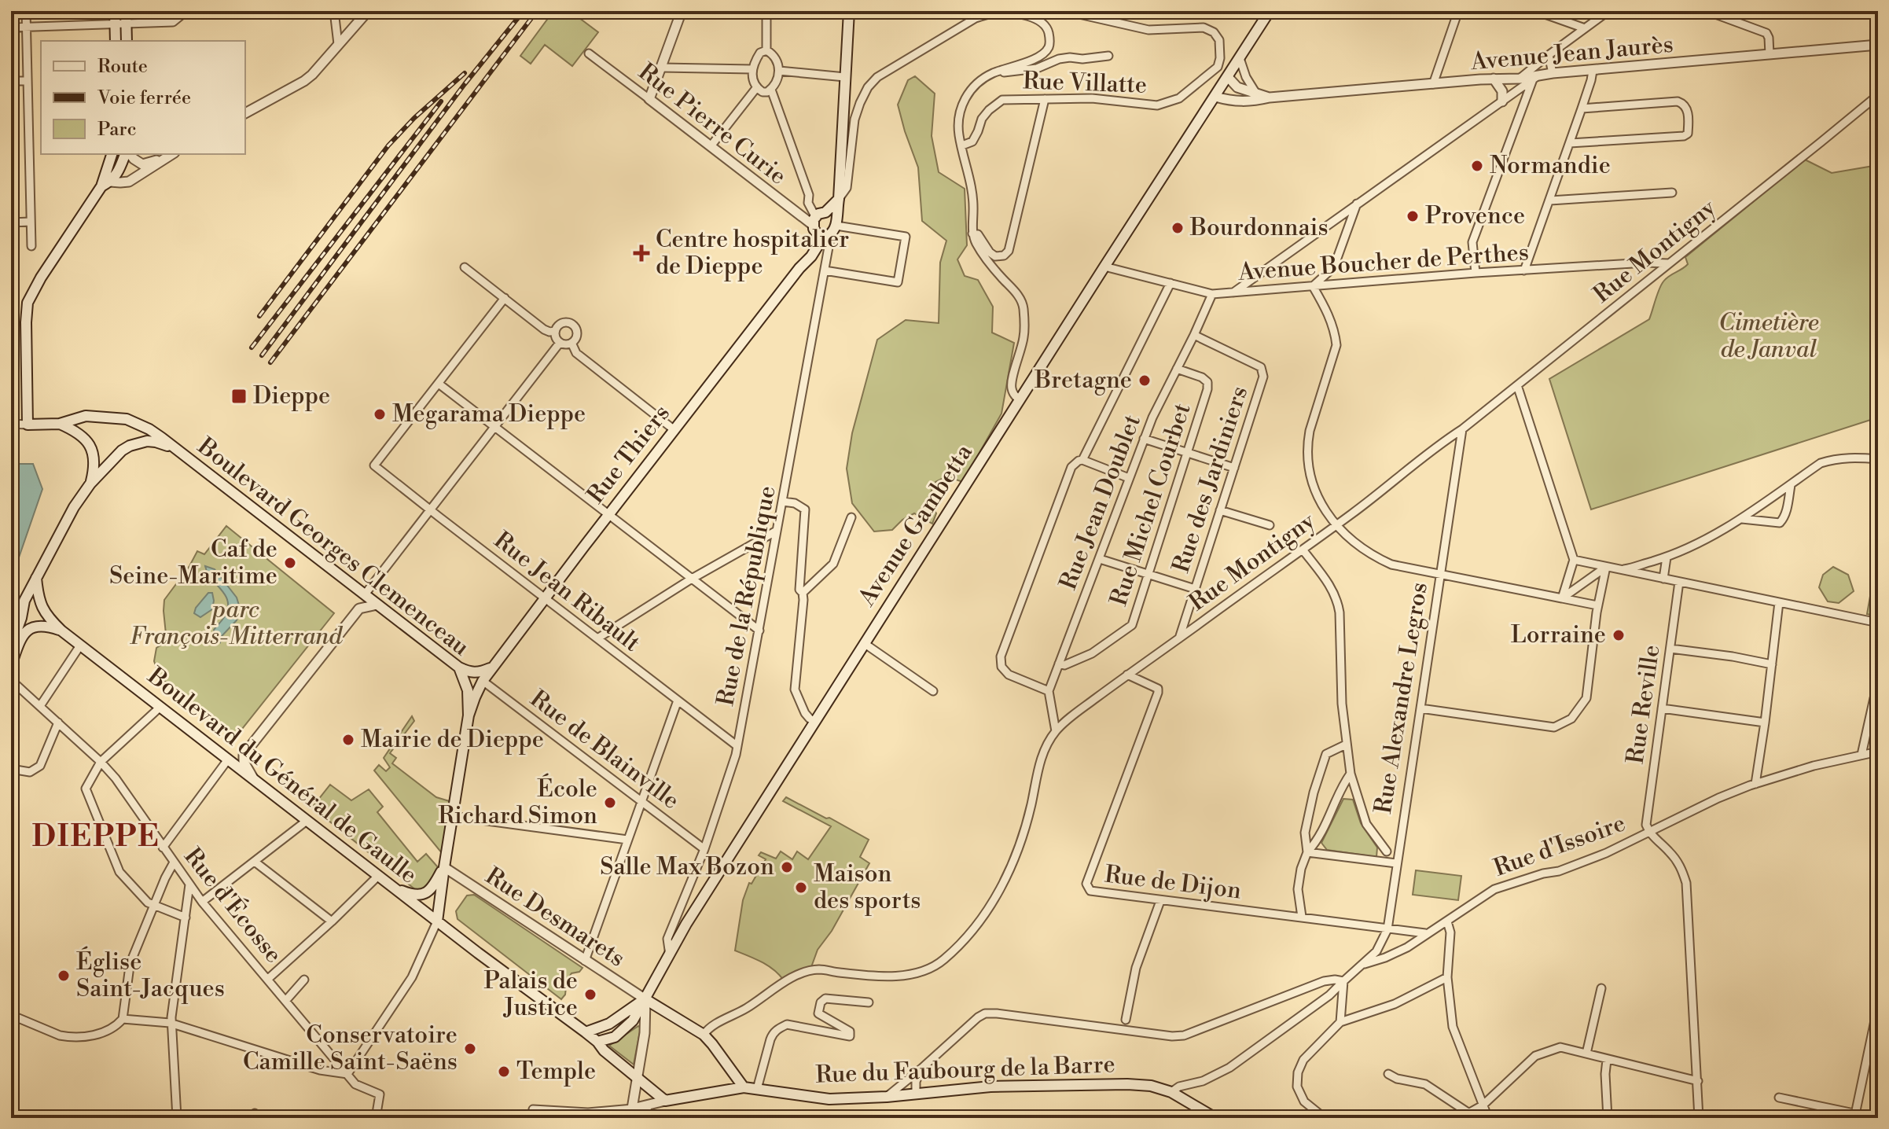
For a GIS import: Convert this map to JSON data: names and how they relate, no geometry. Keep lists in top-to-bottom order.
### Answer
{
  "streets": {
    "main road": [
      "Rue Thiers",
      "Avenue Gambetta",
      "Boulevard Georges Clemenceau",
      "Boulevard du Général de Gaulle",
      "Rue du Faubourg de la Barre"
    ],
    "street": [
      "Avenue Jean Jaurès",
      "Rue Villatte",
      "Rue Pierre Curie",
      "Rue Montigny",
      "Avenue Boucher de Perthes",
      "Rue des Jardiniers",
      "Rue Jean Doublet",
      "Rue Michel Courbet",
      "Rue Jean Ribault",
      "Rue de la République",
      "Rue Alexandre Legros",
      "Rue Reville",
      "Rue de Blainville",
      "Rue d'Issoire",
      "Rue de Dijon",
      "Rue d'Écosse",
      "Rue Desmarets"
    ]
  },
  "crossings": [
    ["Avenue Jean Jaurès", "Avenue Gambetta"],
    ["Rue Pierre Curie", "Rue Thiers"],
    ["Rue Pierre Curie", "Rue de la République"],
    ["Rue Montigny", "Avenue Boucher de Perthes"],
    ["Rue Montigny", "Rue des Jardiniers"],
    ["Rue Montigny", "Rue Alexandre Legros"],
    ["Rue Montigny", "Rue de Dijon"],
    ["Avenue Boucher de Perthes", "Rue Jean Doublet"],
    ["Avenue Boucher de Perthes", "Avenue Gambetta"],
    ["Rue Thiers", "Rue Jean Ribault"],
    ["Rue Thiers", "Rue de la République"],
    ["Rue Thiers", "Rue de Blainville"],
    ["Rue des Jardiniers", "Rue Jean Doublet"],
    ["Rue Jean Doublet", "Rue Michel Courbet"],
    ["Avenue Gambetta", "Rue de la République"],
    ["Avenue Gambetta", "Boulevard du Général de Gaulle"],
    ["Avenue Gambetta", "Rue Desmarets"],
    ["Rue Jean Ribault", "Rue de la République"],
    ["Rue de la République", "Rue de Blainville"],
    ["Rue Alexandre Legros", "Rue d'Issoire"],
    ["Rue Alexandre Legros", "Rue de Dijon"],
    ["Rue Reville", "Rue d'Issoire"],
    ["Boulevard du Général de Gaulle", "Rue du Faubourg de la Barre"],
    ["Rue d'Issoire", "Rue de Dijon"],
    ["Rue d'Issoire", "Rue du Faubourg de la Barre"]
  ],
  "districts": ["DIEPPE"],
  "parks": ["Cimetière de Janval", "parc François-Mitterrand"],
  "places": {
    "other": [
      "Normandie",
      "Provence",
      "Bourdonnais",
      "Bretagne",
      "Megarama Dieppe",
      "Caf de Seine-Maritime",
      "Lorraine",
      "Mairie de Dieppe",
      "École Richard Simon",
      "Salle Max Bozon",
      "Maison des sports",
      "Église Saint-Jacques",
      "Palais de Justice",
      "Conservatoire Camille Saint-Saëns",
      "Temple"
    ],
    "health": ["Centre hospitalier de Dieppe"],
    "transit": ["Dieppe"]
  },
  "legend": ["Route", "Voie ferrée", "Parc"]
}
